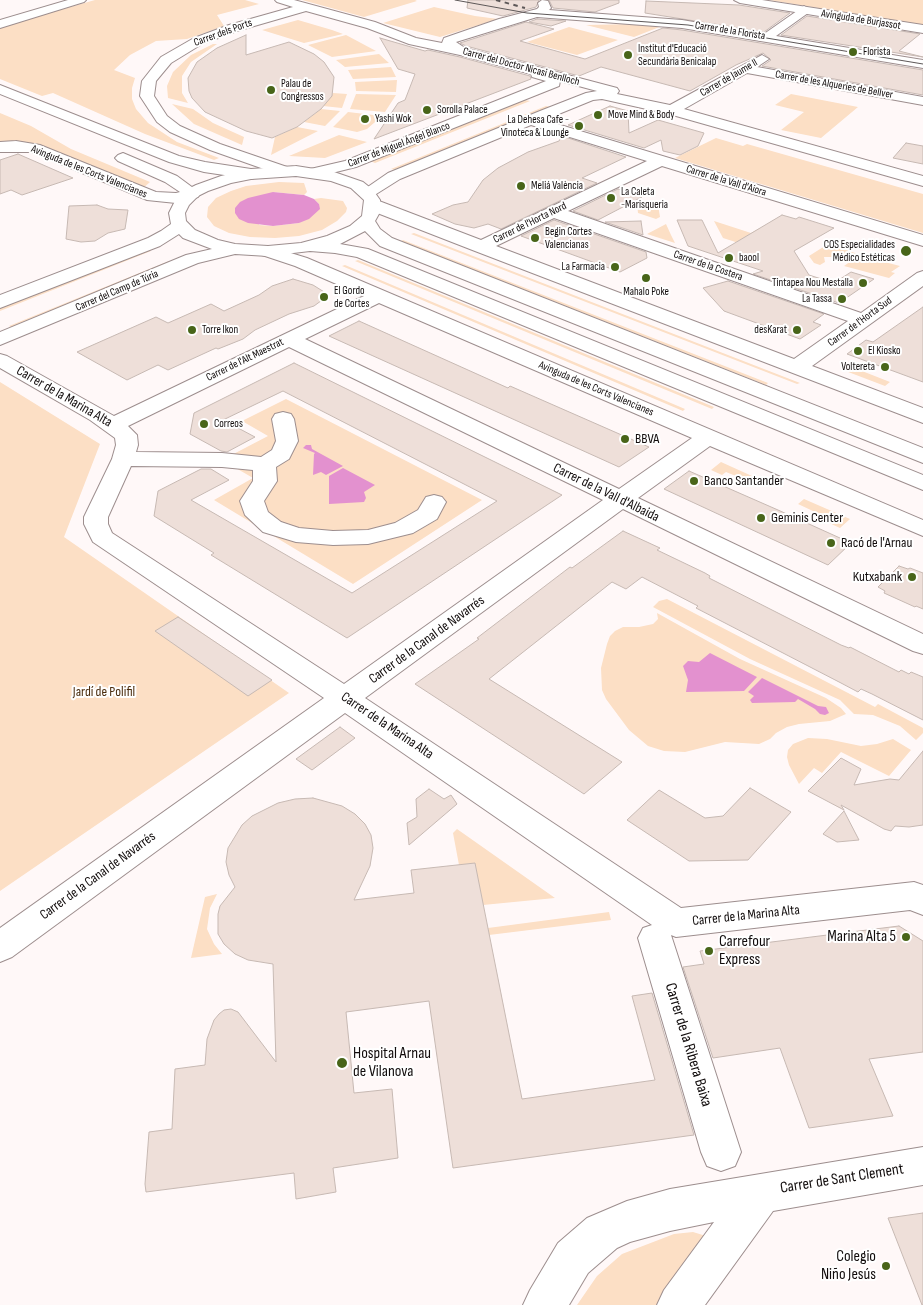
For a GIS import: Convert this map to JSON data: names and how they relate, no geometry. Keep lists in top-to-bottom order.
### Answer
{
  "streets": {
    "main road": [
      "Avinguda de Burjassot",
      "Carrer de la Florista",
      "Carrer dels Ports",
      "Carrer del Doctor Nicasi Benlloch",
      "Carrer de Jaume II",
      "Carrer de les Alqueries de Bellver",
      "Carrer de Miguel Ángel Blanco",
      "Avinguda de les Corts Valencianes",
      "Carrer de la Vall d'Aiora",
      "Carrer de l'Horta Nord",
      "Carrer de la Costera",
      "Carrer del Camp de Túria",
      "Carrer de l'Horta Sud",
      "Carrer de l'Alt Maestrat",
      "Carrer de la Marina Alta",
      "Carrer de la Vall d'Albaida",
      "Carrer de la Canal de Navarrés",
      "Carrer de la Ribera Baixa",
      "Carrer de Sant Clement"
    ]
  },
  "crossings": [
    ["Carrer de la Florista", "Carrer del Doctor Nicasi Benlloch"],
    ["Carrer dels Ports", "Carrer del Doctor Nicasi Benlloch"],
    ["Carrer del Doctor Nicasi Benlloch", "Carrer de Jaume II"],
    ["Carrer del Doctor Nicasi Benlloch", "Carrer de Miguel Ángel Blanco"],
    ["Carrer de Jaume II", "Carrer de les Alqueries de Bellver"],
    ["Carrer de Miguel Ángel Blanco", "Carrer de la Vall d'Aiora"],
    ["Avinguda de les Corts Valencianes", "Carrer de l'Alt Maestrat"],
    ["Avinguda de les Corts Valencianes", "Carrer de la Canal de Navarrés"],
    ["Carrer de la Vall d'Aiora", "Carrer de l'Horta Nord"],
    ["Carrer de l'Horta Nord", "Carrer de la Costera"],
    ["Carrer de la Costera", "Carrer de l'Horta Sud"],
    ["Carrer de l'Alt Maestrat", "Carrer de la Marina Alta"],
    ["Carrer de l'Alt Maestrat", "Carrer de la Vall d'Albaida"],
    ["Carrer de la Marina Alta", "Carrer de la Canal de Navarrés"],
    ["Carrer de la Vall d'Albaida", "Carrer de la Canal de Navarrés"]
  ],
  "parks": ["Jardí de Polifil"],
  "places": [
    "Florista",
    "Institut d'Educació Secundària Benicalap",
    "Palau de Congressos",
    "Sorolla Palace",
    "Move Mind & Body",
    "Yashi Wok",
    "La Dehesa Cafe - Vinoteca & Lounge",
    "Meliá València",
    "La Caleta -Marisqueria",
    "Begin Cortes Valencianas",
    "COS Especialidades Médico Estéticas",
    "baool",
    "La Farmacia",
    "Mahalo Poke",
    "Tintapea Nou Mestalla",
    "El Gordo de Cortes",
    "La Tassa",
    "Torre Ikon",
    "desKarat",
    "El Kiosko",
    "Voltereta",
    "Correos",
    "BBVA",
    "Banco Santander",
    "Geminis Center",
    "Racó de l'Arnau",
    "Kutxabank",
    "Marina Alta 5",
    "Carrefour Express",
    "Hospital Arnau de Vilanova",
    "Colegio Niño Jesús"
  ]
}
